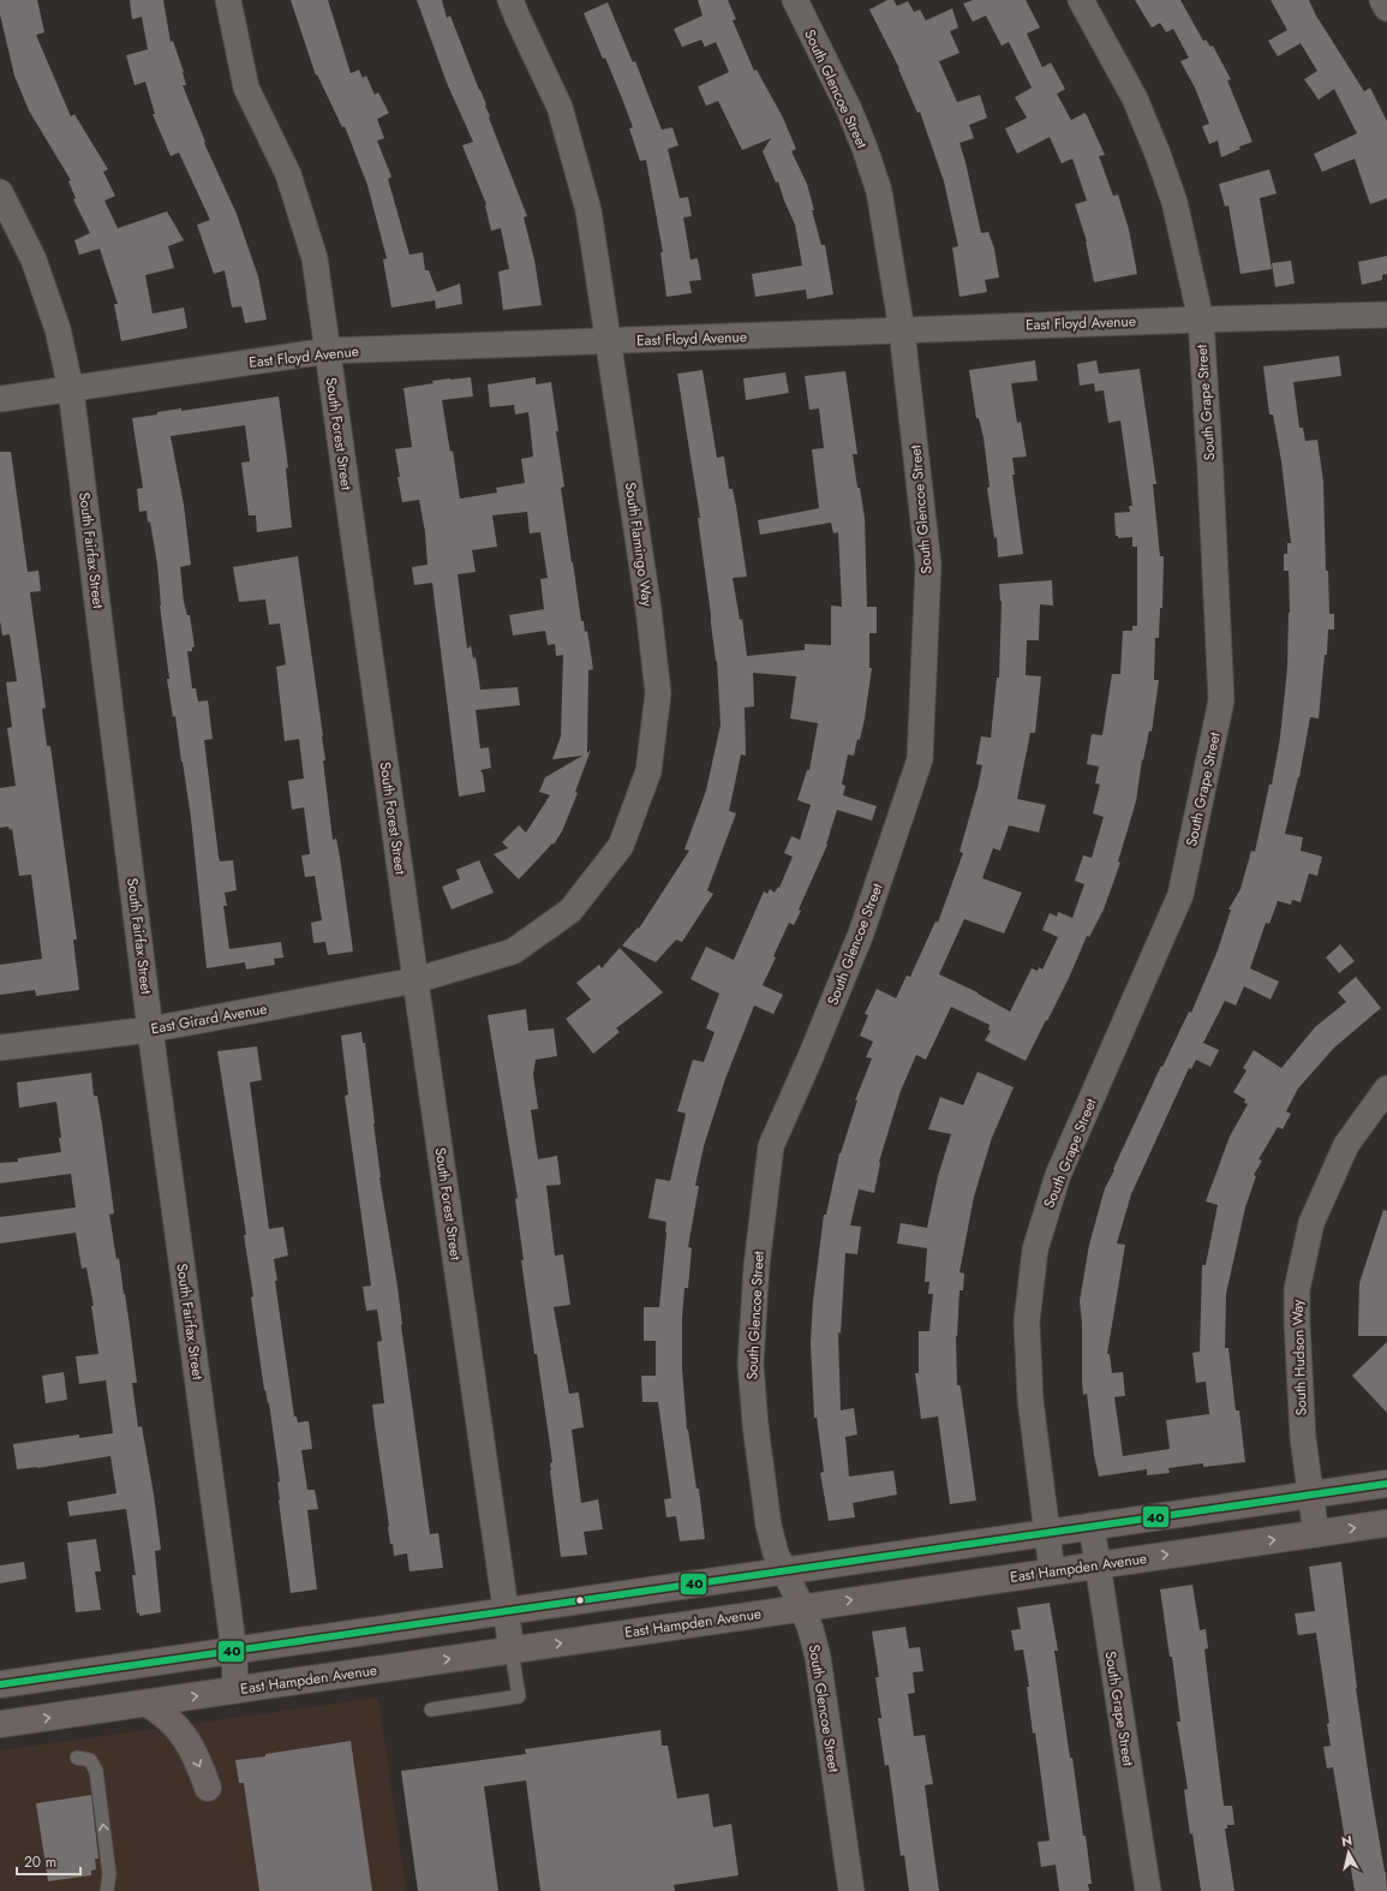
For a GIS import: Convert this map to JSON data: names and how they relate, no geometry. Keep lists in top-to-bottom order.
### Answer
{
  "streets": {
    "highway": ["East Hampden Avenue"],
    "street": [
      "South Glencoe Street",
      "East Floyd Avenue",
      "South Grape Street",
      "South Forest Street",
      "South Flamingo Way",
      "South Fairfax Street",
      "East Girard Avenue",
      "South Hudson Way"
    ]
  },
  "crossings": [
    ["South Glencoe Street", "East Floyd Avenue"],
    ["South Glencoe Street", "East Hampden Avenue"],
    ["East Floyd Avenue", "South Grape Street"],
    ["East Floyd Avenue", "South Forest Street"],
    ["East Floyd Avenue", "South Flamingo Way"],
    ["East Floyd Avenue", "South Fairfax Street"],
    ["South Grape Street", "East Hampden Avenue"],
    ["South Forest Street", "South Flamingo Way"],
    ["South Forest Street", "East Girard Avenue"],
    ["South Forest Street", "East Hampden Avenue"],
    ["South Flamingo Way", "East Girard Avenue"],
    ["South Fairfax Street", "East Girard Avenue"],
    ["South Fairfax Street", "East Hampden Avenue"],
    ["South Hudson Way", "East Hampden Avenue"]
  ],
  "lines": ["transit line 40"],
  "scale_bar": "20 m",
  "north": "top"
}
